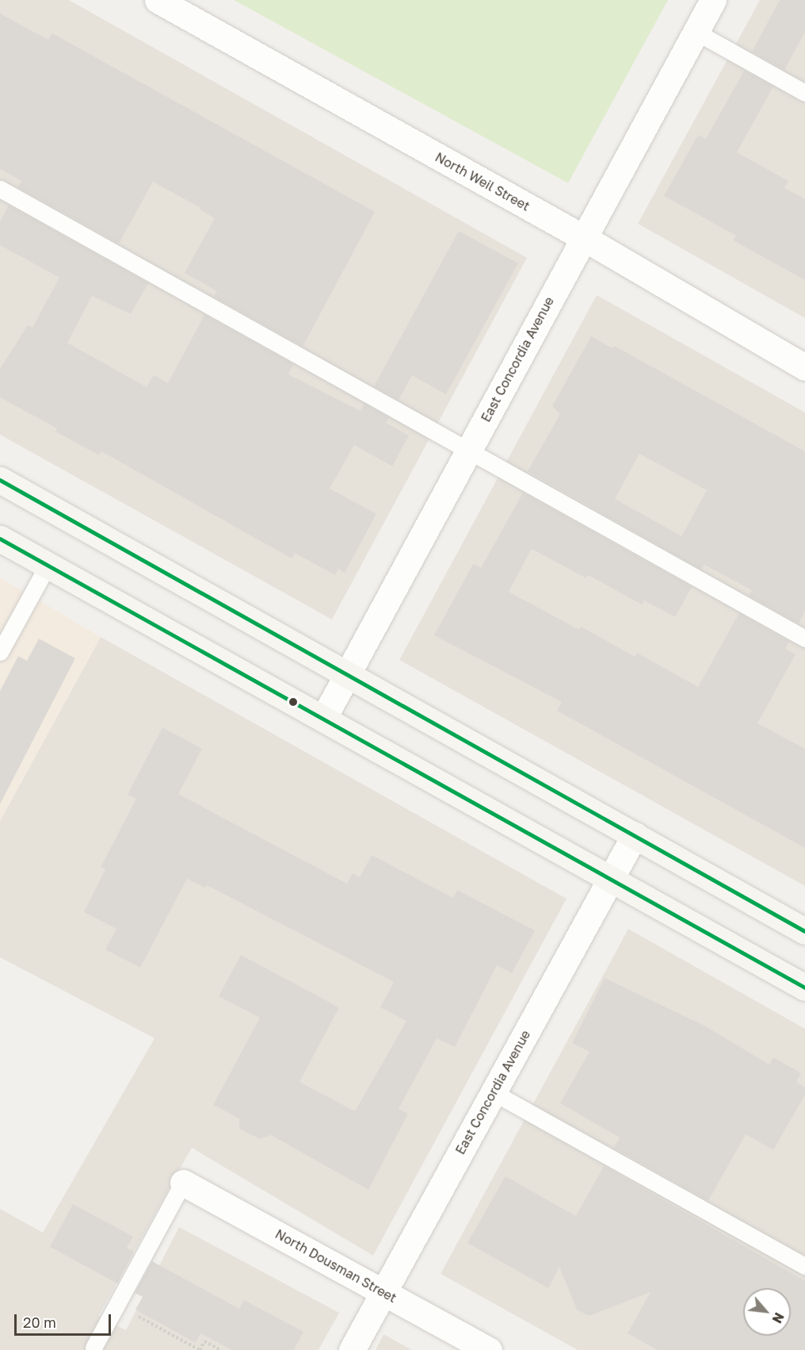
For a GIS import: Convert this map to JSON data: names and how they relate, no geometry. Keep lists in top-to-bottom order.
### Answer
{
  "streets": {
    "street": ["North Weil Street", "East Concordia Avenue", "North Dousman Street"]
  },
  "crossings": [
    ["North Weil Street", "East Concordia Avenue"],
    ["East Concordia Avenue", "North Dousman Street"]
  ],
  "scale_bar": "20 m",
  "north": "bottom right"
}
